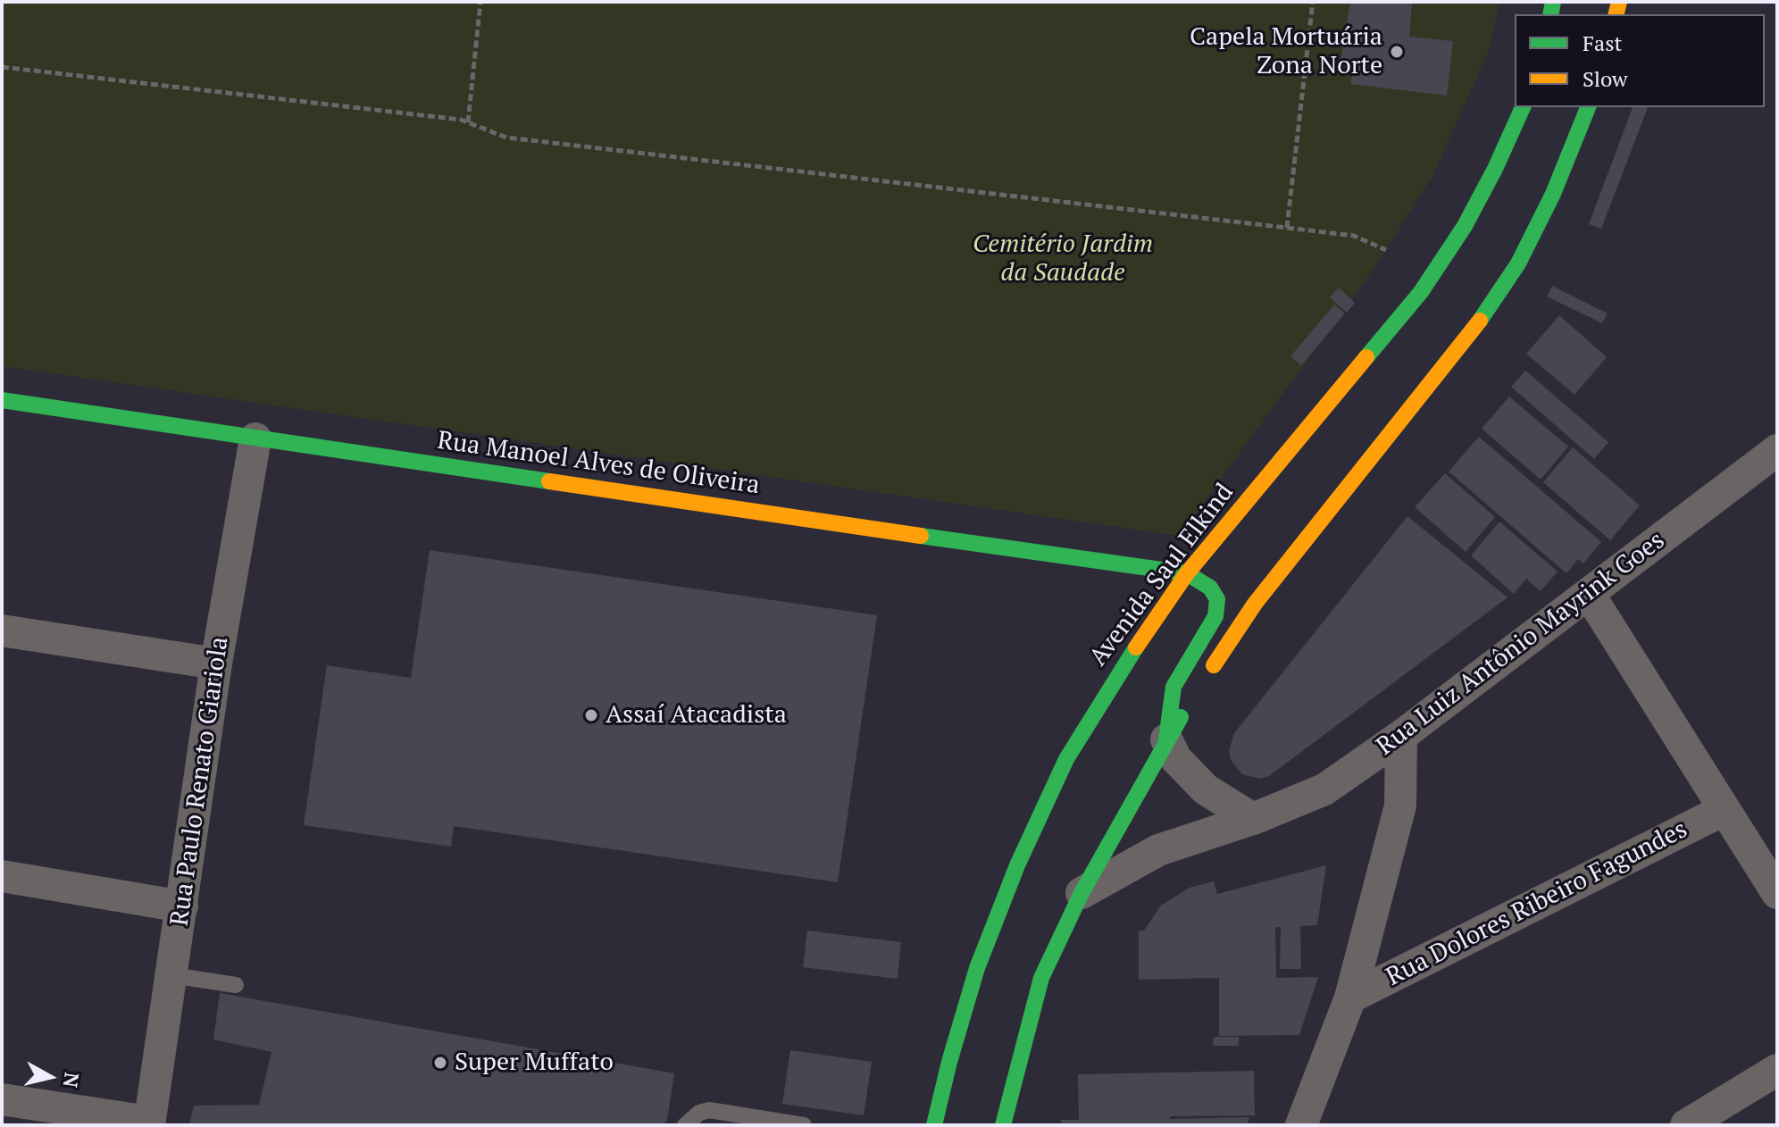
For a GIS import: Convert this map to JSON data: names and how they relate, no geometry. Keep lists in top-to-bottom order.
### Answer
{
  "streets": {
    "main road": ["Rua Manoel Alves de Oliveira", "Avenida Saul Elkind"],
    "street": ["Rua Luiz Antônio Mayrink Goes", "Rua Paulo Renato Giariola", "Rua Dolores Ribeiro Fagundes"]
  },
  "crossings": [
    ["Rua Manoel Alves de Oliveira", "Avenida Saul Elkind"],
    ["Rua Manoel Alves de Oliveira", "Rua Paulo Renato Giariola"]
  ],
  "parks": ["Cemitério Jardim da Saudade"],
  "places": ["Capela Mortuária Zona Norte", "Assaí Atacadista", "Super Muffato"],
  "legend": ["Fast", "Slow"],
  "north": "right"
}
